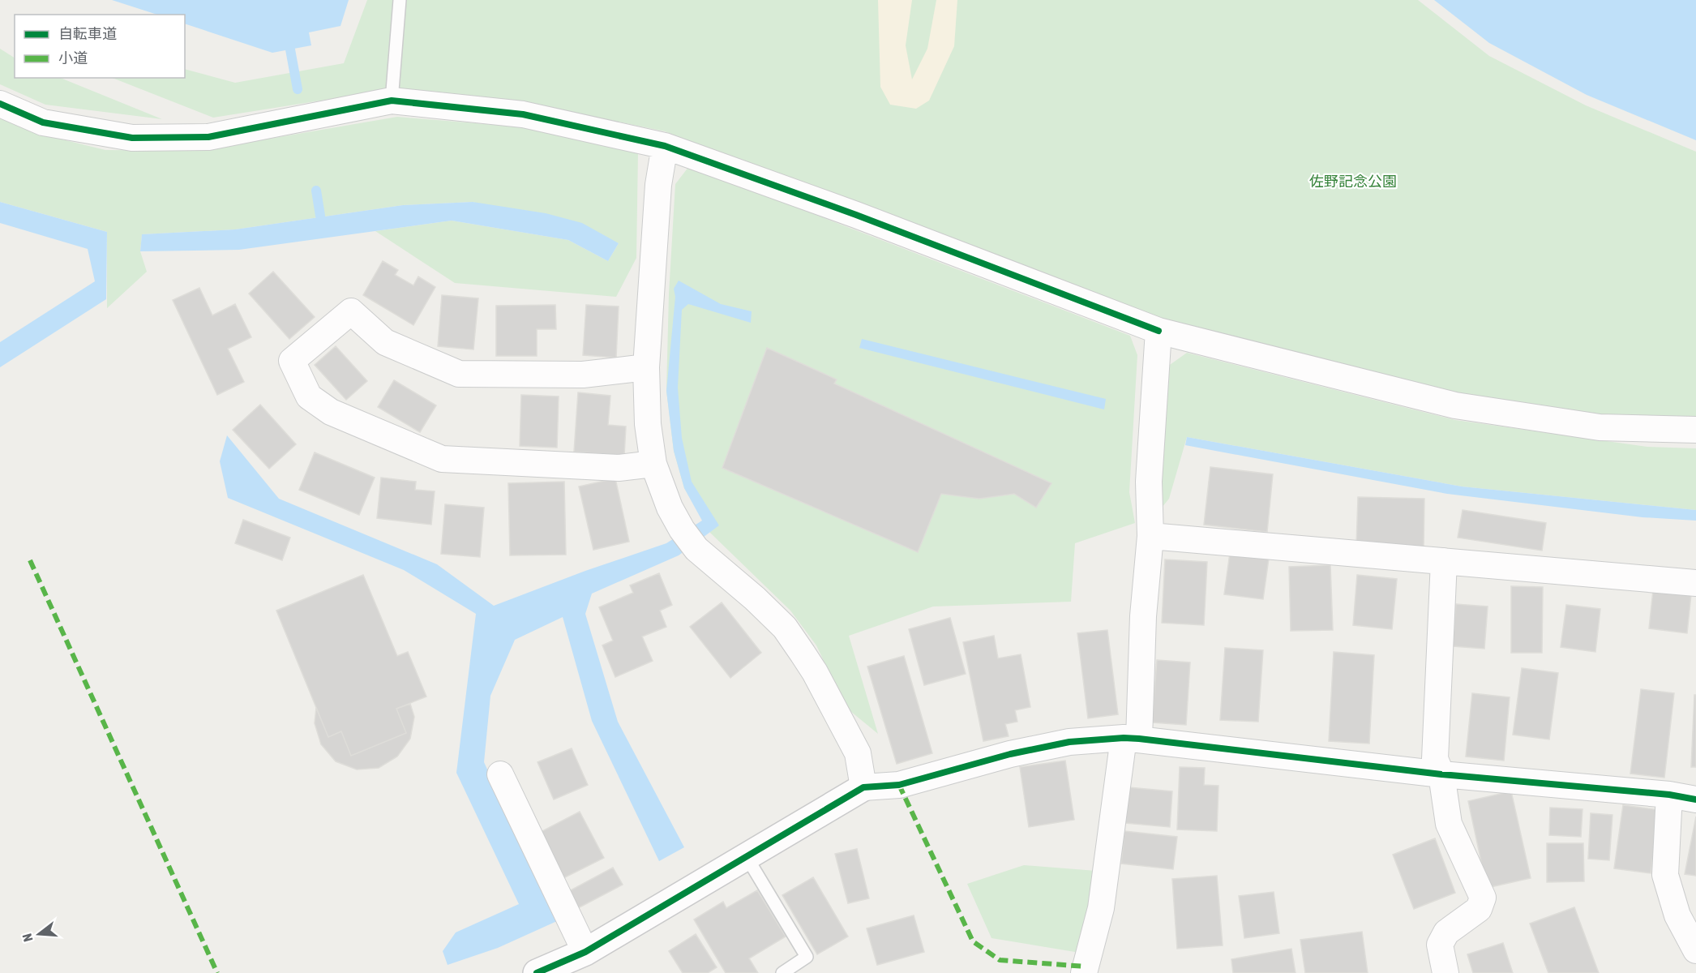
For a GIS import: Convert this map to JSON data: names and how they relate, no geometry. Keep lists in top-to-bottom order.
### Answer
{
  "parks": ["佐野記念公園"],
  "legend": ["自転車道", "小道"],
  "north": "left"
}
